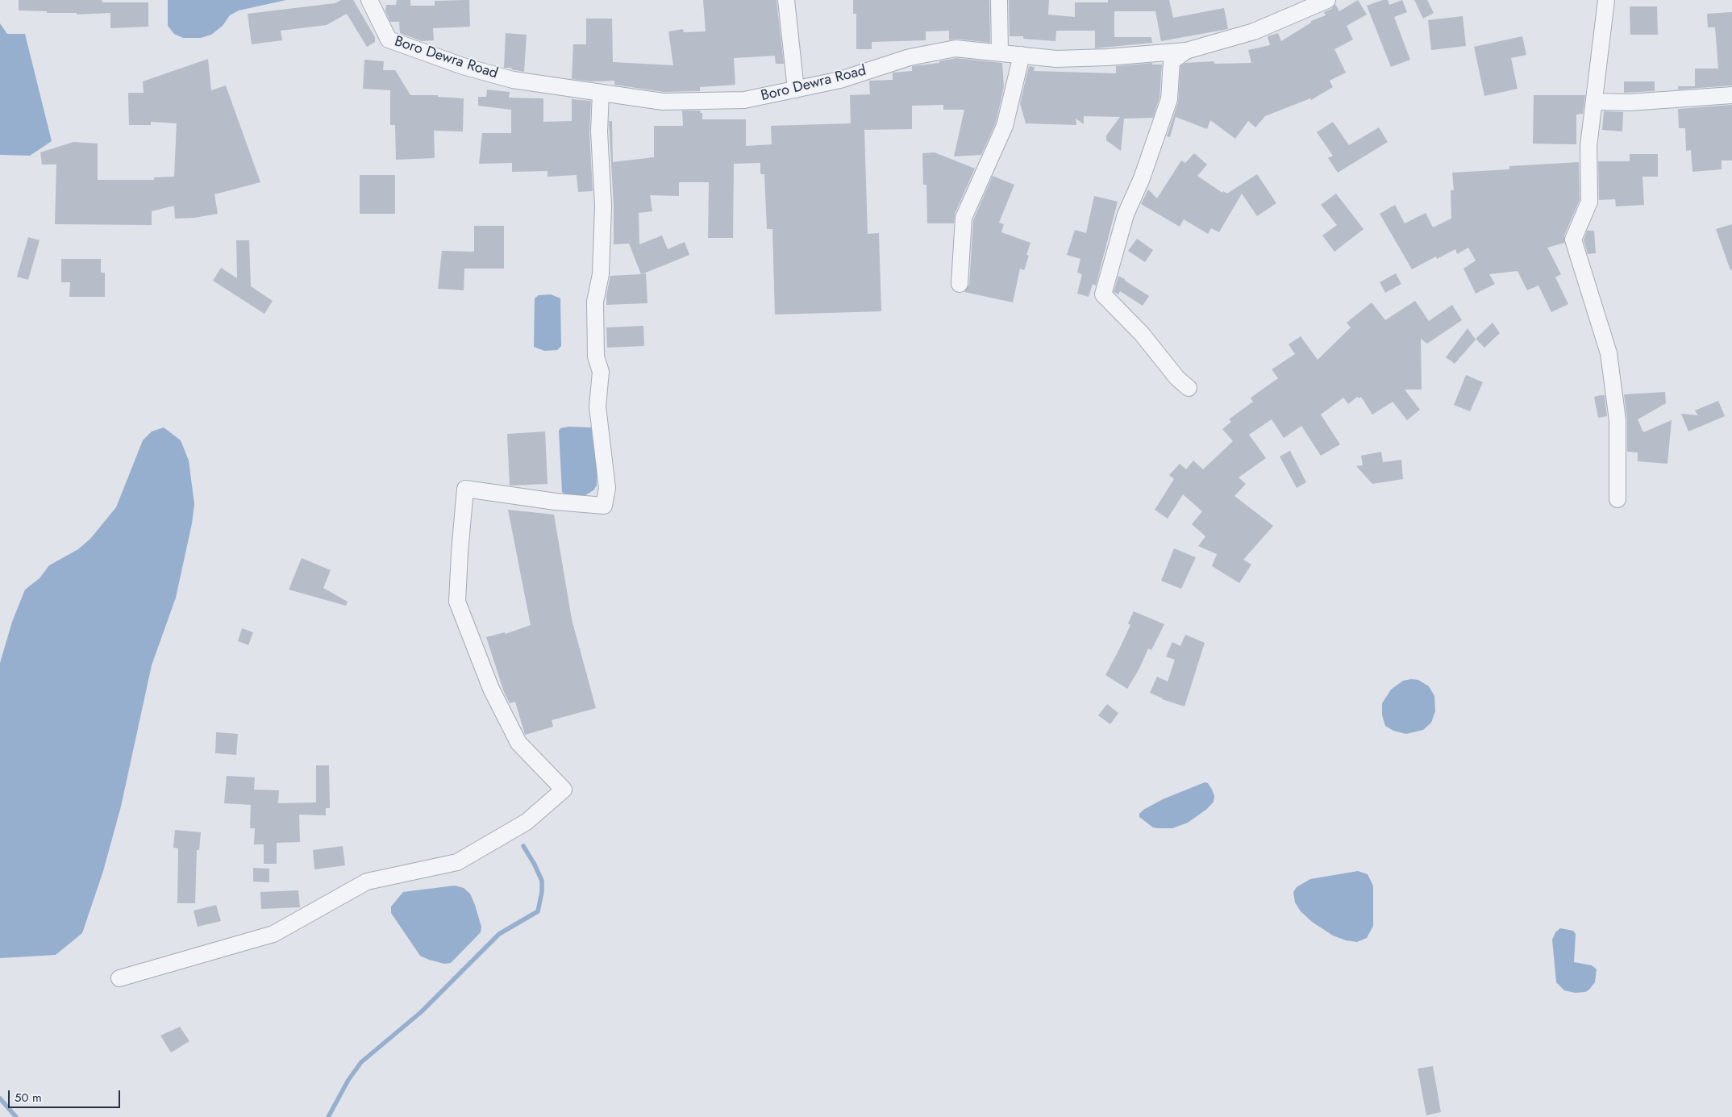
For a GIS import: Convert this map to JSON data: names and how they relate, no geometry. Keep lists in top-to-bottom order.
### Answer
{
  "streets": {
    "street": ["Boro Dewra Road"]
  },
  "scale_bar": "50 m"
}
